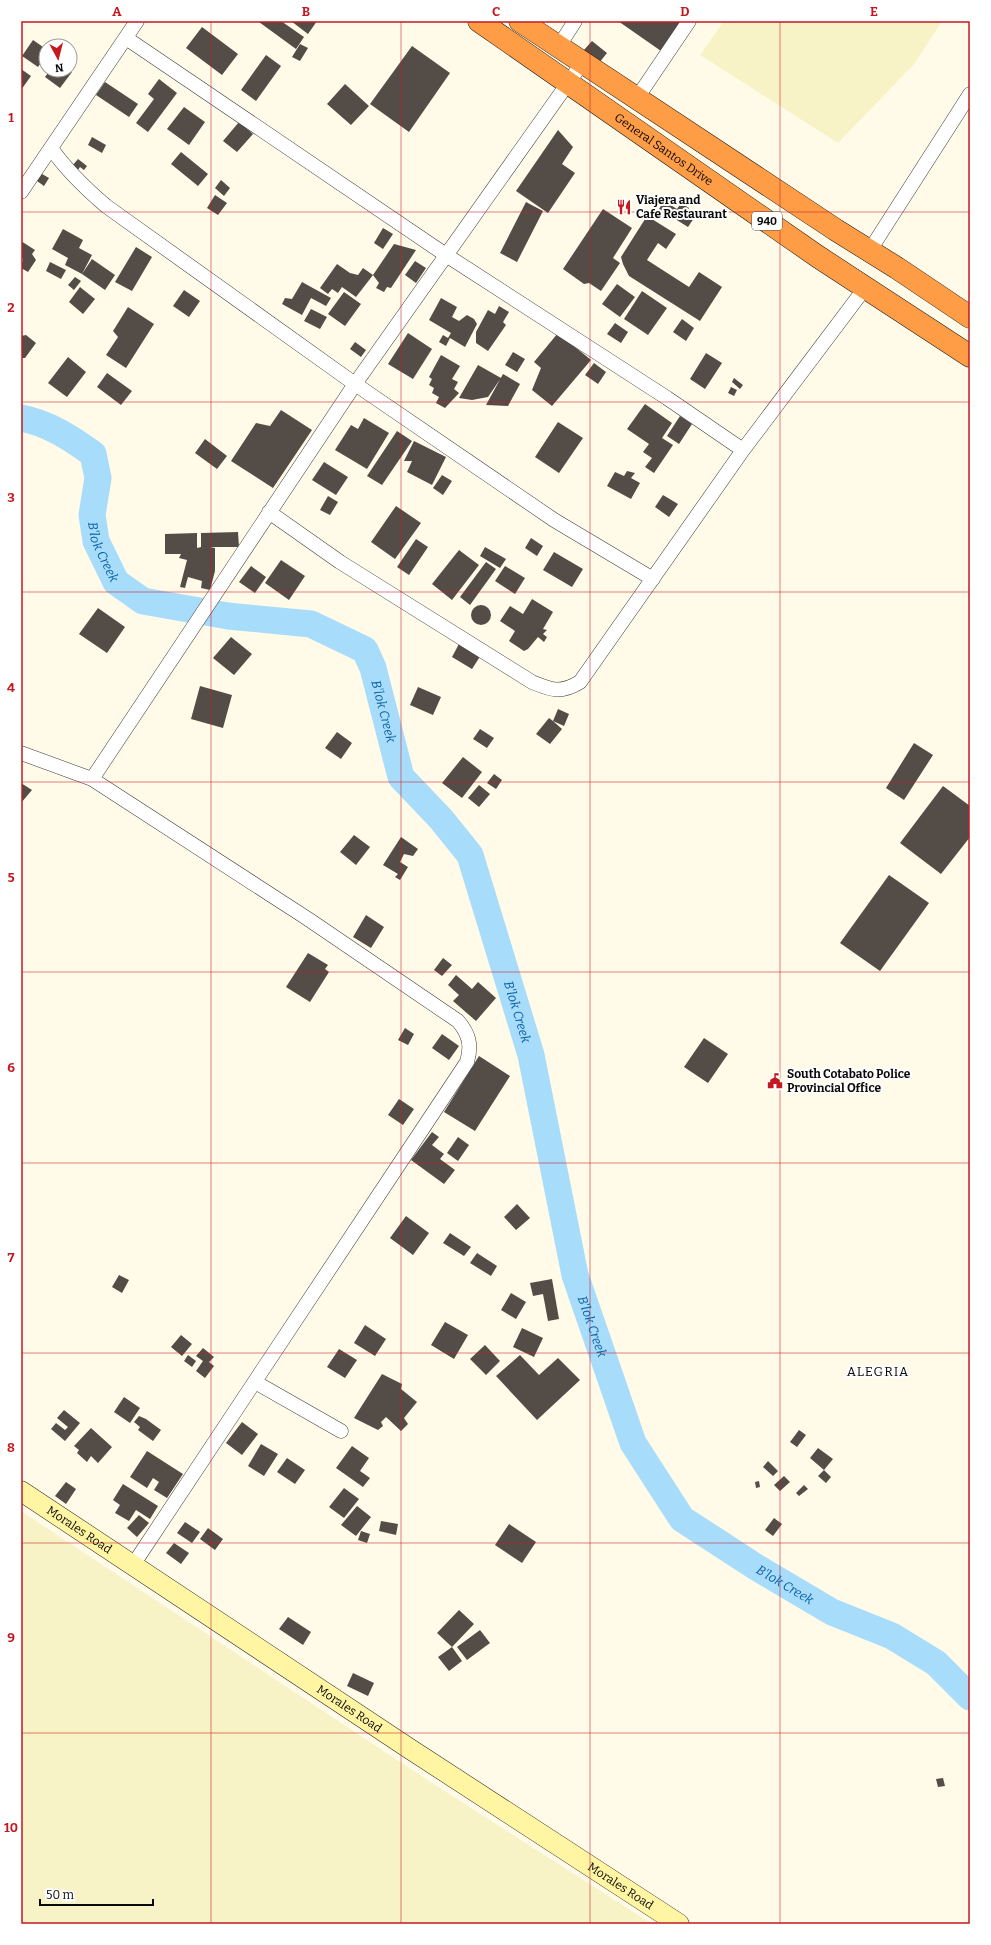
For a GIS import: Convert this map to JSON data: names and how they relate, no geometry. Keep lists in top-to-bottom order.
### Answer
{
  "streets": {
    "highway": ["General Santos Drive", "940"],
    "street": ["Morales Road"]
  },
  "districts": ["ALEGRIA"],
  "water": ["B'lok Creek"],
  "places": {
    "restaurant": ["Viajera and Cafe Restaurant"],
    "public building": ["South Cotabato Police Provincial Office"]
  },
  "scale_bar": "50 m",
  "north": "bottom",
  "grid": {
    "columns": [
      "A",
      "B",
      "C",
      "D",
      "E"
    ],
    "rows": [
      "1",
      "2",
      "3",
      "4",
      "5",
      "6",
      "7",
      "8",
      "9",
      "10"
    ]
  }
}
